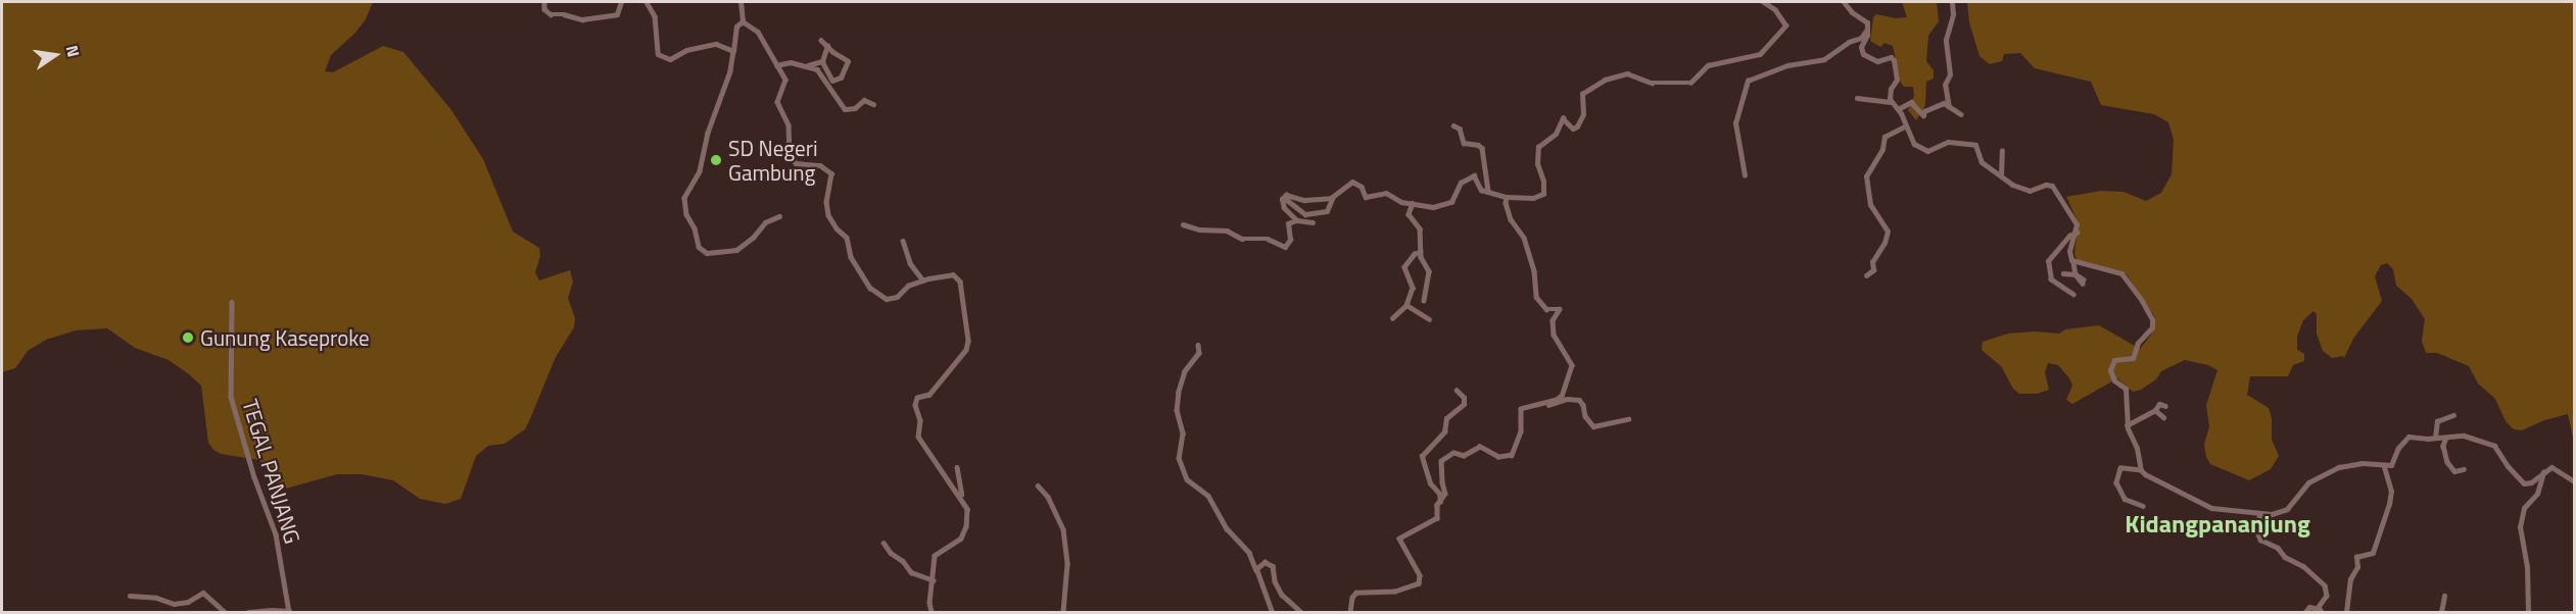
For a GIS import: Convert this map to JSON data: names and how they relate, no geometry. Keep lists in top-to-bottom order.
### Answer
{
  "streets": {
    "street": ["TEGAL PANJANG"]
  },
  "districts": ["Kidangpananjung"],
  "places": ["SD Negeri Gambung", "Gunung Kaseproke"],
  "north": "right"
}
